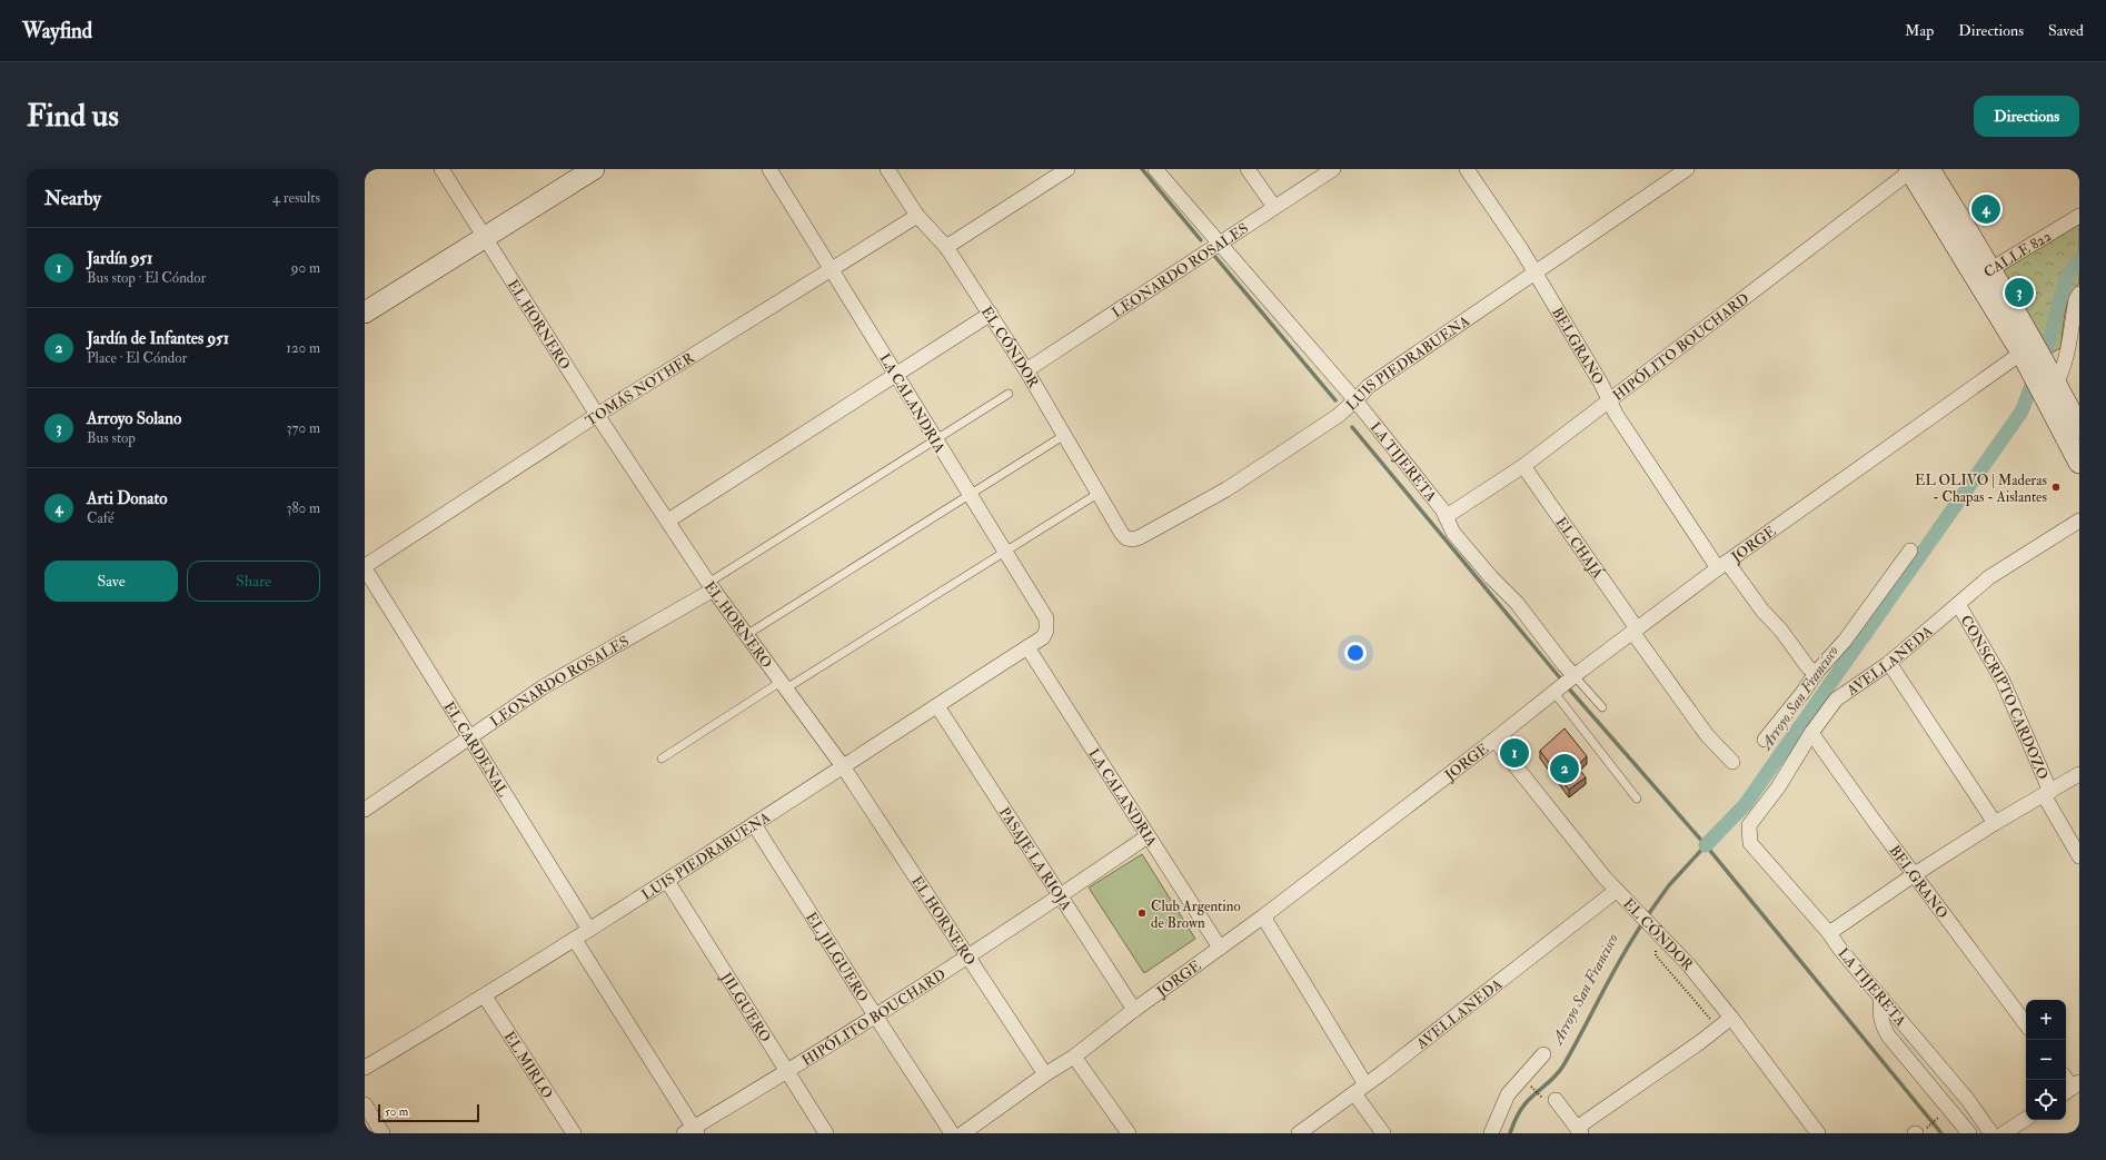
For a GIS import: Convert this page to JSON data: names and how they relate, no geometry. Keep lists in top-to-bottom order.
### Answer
{
  "streets": {
    "street": [
      "CALLE 822",
      "LEONARDO ROSALES",
      "EL HORNERO",
      "BELGRANO",
      "HIPÓLITO BOUCHARD",
      "EL CÓNDOR",
      "LUIS PIEDRABUENA",
      "TOMÁS NOTHER",
      "LA CALANDRIA",
      "LA TIJERETA",
      "JORGE",
      "EL CHAJÁ",
      "AVELLANEDA",
      "CONSCRIPTO CARDOZO",
      "EL CARDENAL",
      "PASAJE LA RIOJA",
      "EL JILGUERO",
      "JILGUERO",
      "EL MIRLO"
    ]
  },
  "crossings": [
    ["LEONARDO ROSALES", "EL HORNERO"],
    ["LEONARDO ROSALES", "EL CÓNDOR"],
    ["LEONARDO ROSALES", "LA TIJERETA"],
    ["LEONARDO ROSALES", "EL CARDENAL"],
    ["EL HORNERO", "HIPÓLITO BOUCHARD"],
    ["EL HORNERO", "LUIS PIEDRABUENA"],
    ["EL HORNERO", "TOMÁS NOTHER"],
    ["EL HORNERO", "JORGE"],
    ["BELGRANO", "HIPÓLITO BOUCHARD"],
    ["BELGRANO", "LUIS PIEDRABUENA"],
    ["BELGRANO", "JORGE"],
    ["BELGRANO", "AVELLANEDA"],
    ["HIPÓLITO BOUCHARD", "LA CALANDRIA"],
    ["HIPÓLITO BOUCHARD", "LA TIJERETA"],
    ["HIPÓLITO BOUCHARD", "EL CHAJÁ"],
    ["HIPÓLITO BOUCHARD", "PASAJE LA RIOJA"],
    ["HIPÓLITO BOUCHARD", "EL JILGUERO"],
    ["HIPÓLITO BOUCHARD", "JILGUERO"],
    ["EL CÓNDOR", "LUIS PIEDRABUENA"],
    ["EL CÓNDOR", "TOMÁS NOTHER"],
    ["EL CÓNDOR", "JORGE"],
    ["EL CÓNDOR", "AVELLANEDA"],
    ["LUIS PIEDRABUENA", "LA CALANDRIA"],
    ["LUIS PIEDRABUENA", "LA TIJERETA"],
    ["LUIS PIEDRABUENA", "EL CARDENAL"],
    ["LUIS PIEDRABUENA", "PASAJE LA RIOJA"],
    ["LUIS PIEDRABUENA", "EL JILGUERO"],
    ["LUIS PIEDRABUENA", "JILGUERO"],
    ["LUIS PIEDRABUENA", "EL MIRLO"],
    ["TOMÁS NOTHER", "LA CALANDRIA"],
    ["TOMÁS NOTHER", "EL CARDENAL"],
    ["LA CALANDRIA", "JORGE"],
    ["LA TIJERETA", "JORGE"],
    ["LA TIJERETA", "AVELLANEDA"],
    ["JORGE", "EL CHAJÁ"],
    ["JORGE", "PASAJE LA RIOJA"],
    ["AVELLANEDA", "CONSCRIPTO CARDOZO"]
  ],
  "water": ["Arroyo San Francisco"],
  "places": ["EL OLIVO | Maderas - Chapas - Aislantes", "Club Argentino de Brown"],
  "scale_bar": "50 m",
  "page": {
    "header": "Wayfind",
    "nav": ["Map", "Directions", "Saved"],
    "buttons": [
      "Directions",
      ["Save", "Share"]
    ],
    "title": "Find us",
    "heading": ["Nearby", "4 results"],
    "pins": [
      "4",
      "3",
      "1",
      "2"
    ],
    "list": [
      {
        "mark": "1",
        "name": "Jardín 951",
        "note": "Bus stop · El Cóndor",
        "value": "90 m"
      },
      {
        "mark": "2",
        "name": "Jardín de Infantes 951",
        "note": "Place · El Cóndor",
        "value": "120 m"
      },
      {
        "mark": "3",
        "name": "Arroyo Solano",
        "note": "Bus stop",
        "value": "370 m"
      },
      {
        "mark": "4",
        "name": "Arti Donato",
        "note": "Café",
        "value": "380 m"
      }
    ],
    "map_buttons": ["+", "−"],
    "scale": "50 m"
  }
}
